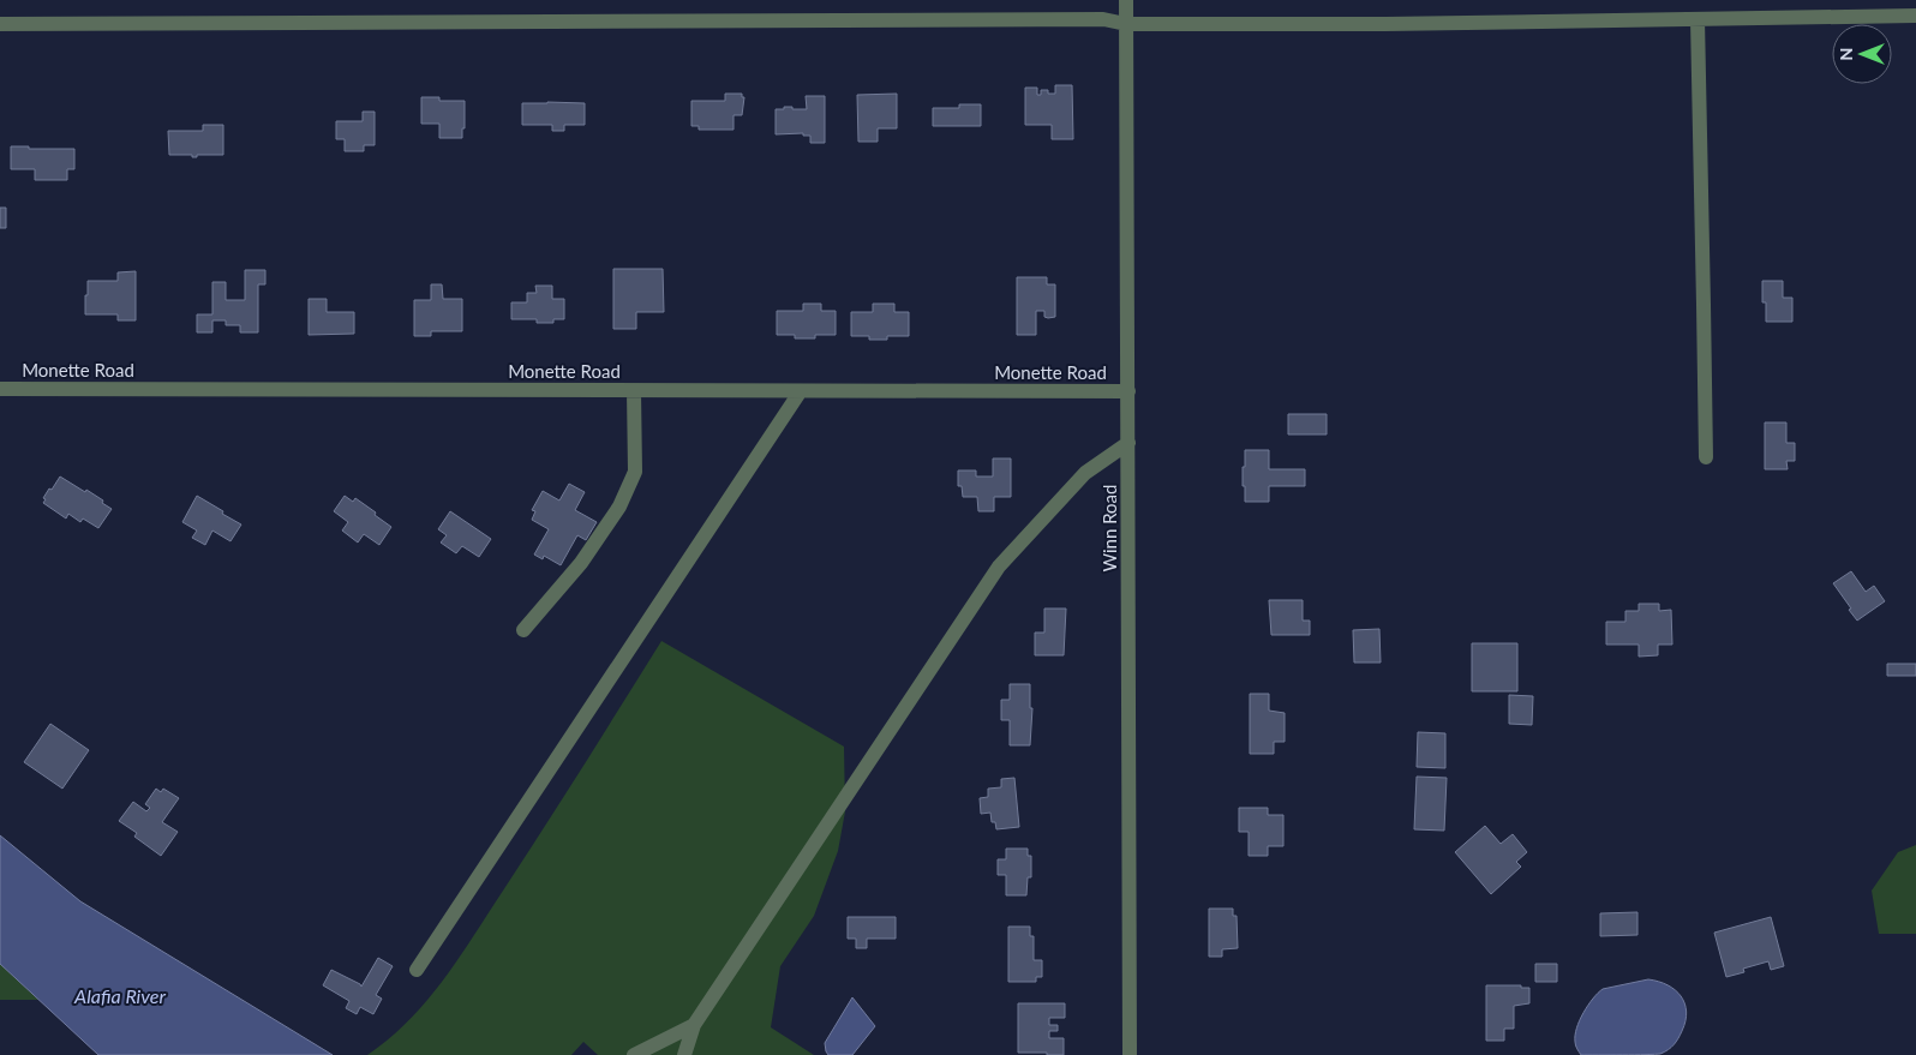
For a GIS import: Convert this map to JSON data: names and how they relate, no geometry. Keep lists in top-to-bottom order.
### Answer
{
  "streets": {
    "street": ["Monette Road", "Winn Road"]
  },
  "crossings": [
    ["Monette Road", "Winn Road"]
  ],
  "water": ["Alafia River"],
  "north": "left"
}
